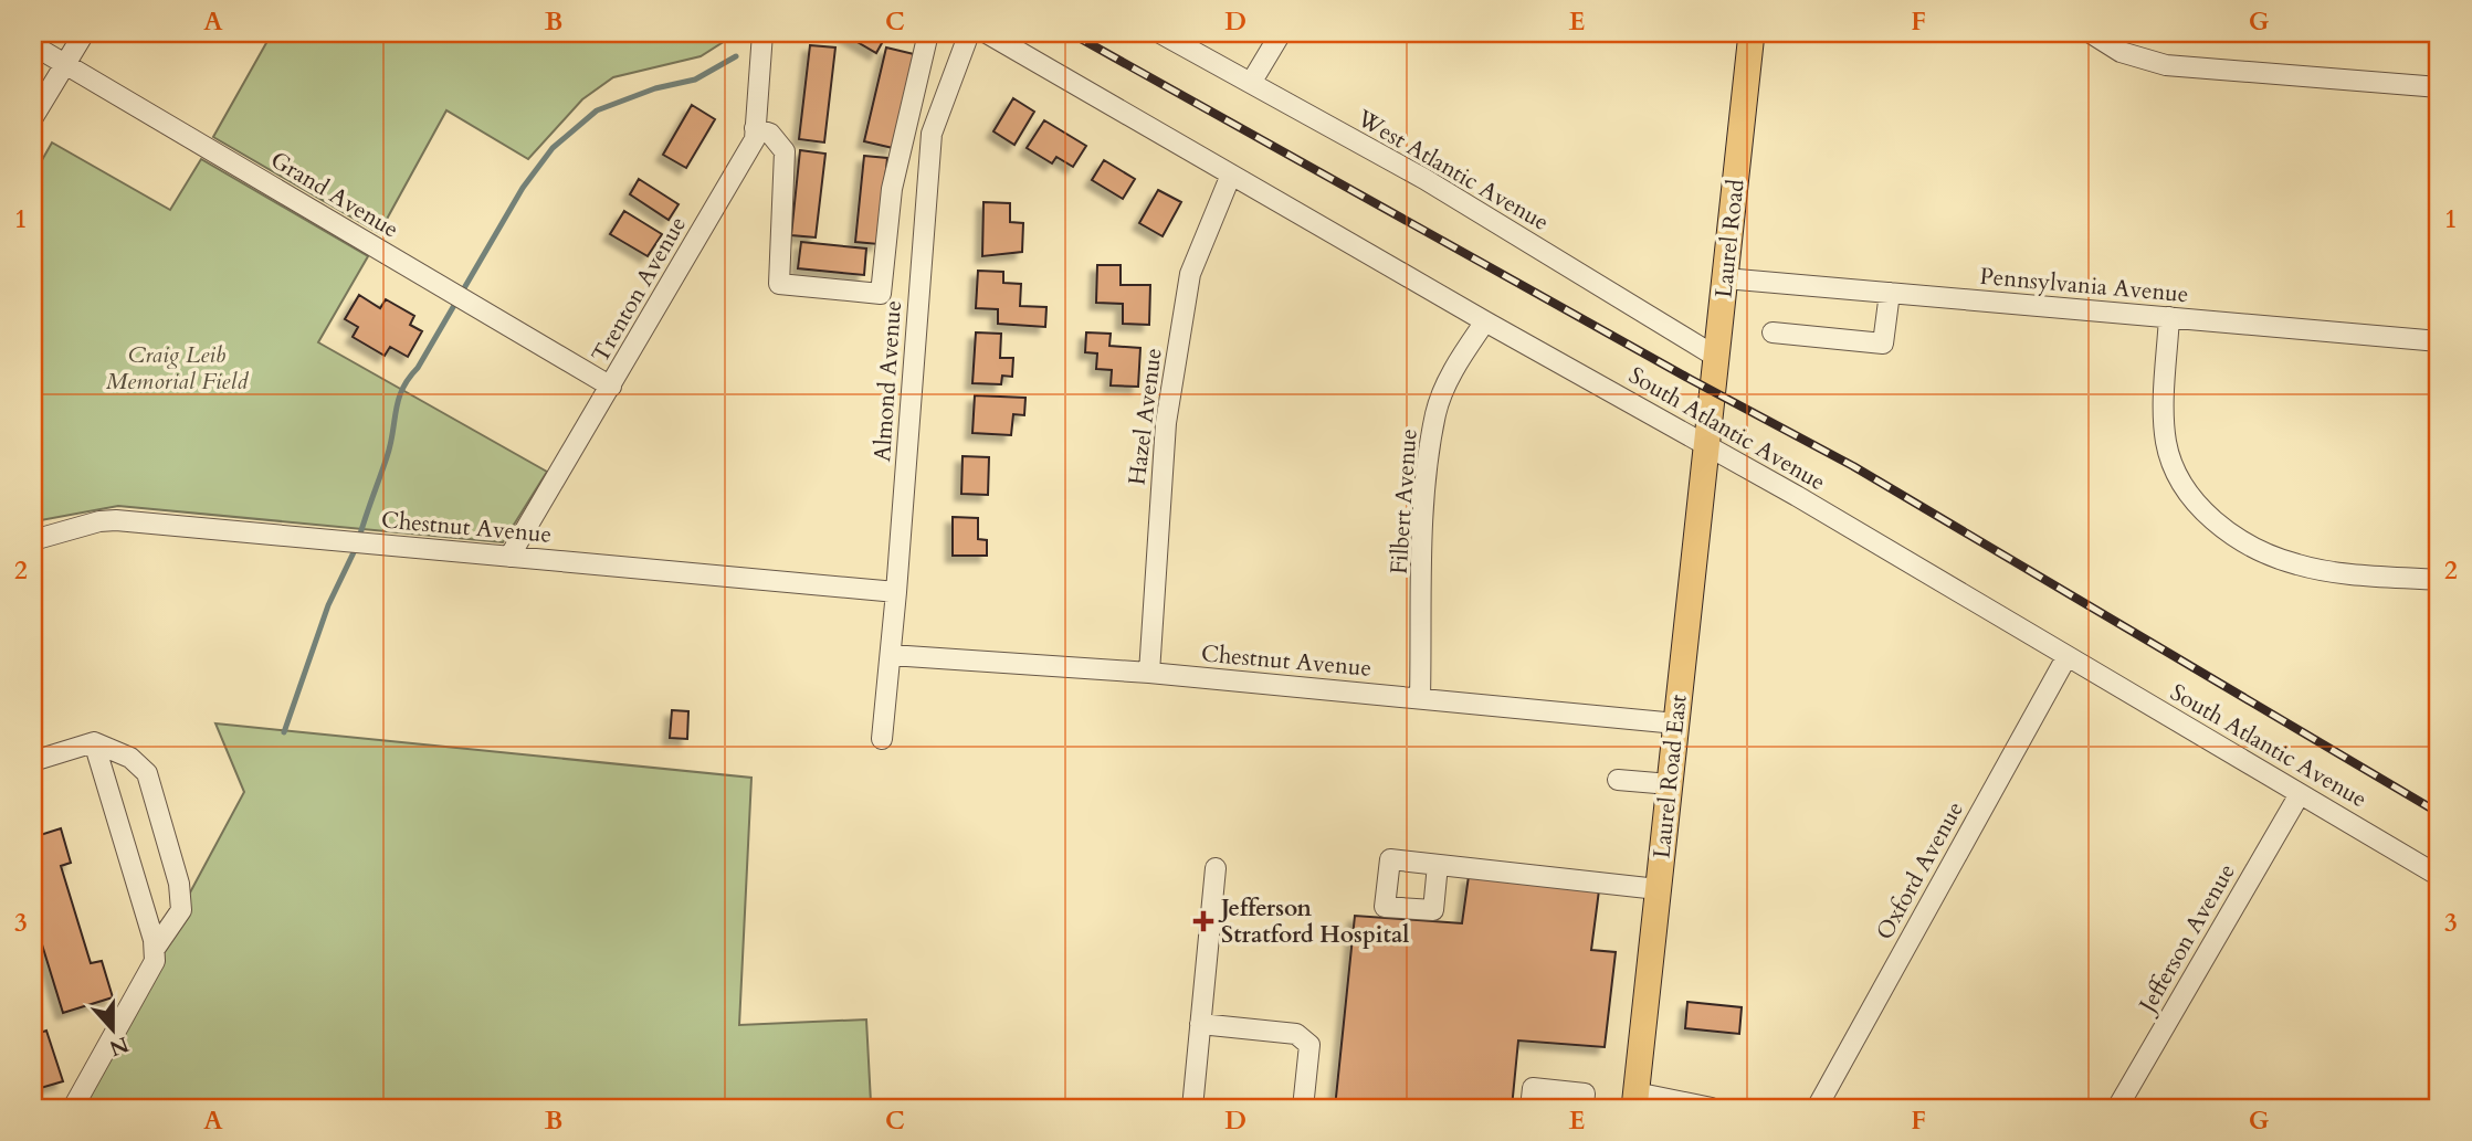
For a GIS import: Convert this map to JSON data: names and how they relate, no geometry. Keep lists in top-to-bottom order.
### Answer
{
  "streets": {
    "main road": ["Laurel Road", "Laurel Road East"],
    "street": [
      "West Atlantic Avenue",
      "Grand Avenue",
      "Pennsylvania Avenue",
      "Trenton Avenue",
      "Almond Avenue",
      "Hazel Avenue",
      "South Atlantic Avenue",
      "Filbert Avenue",
      "Chestnut Avenue",
      "Oxford Avenue",
      "Jefferson Avenue"
    ]
  },
  "crossings": [
    ["West Atlantic Avenue", "Laurel Road"],
    ["Grand Avenue", "Trenton Avenue"],
    ["Laurel Road", "Pennsylvania Avenue"],
    ["Laurel Road", "South Atlantic Avenue"],
    ["Laurel Road", "Laurel Road East"],
    ["Trenton Avenue", "Chestnut Avenue"],
    ["Almond Avenue", "Chestnut Avenue"],
    ["Hazel Avenue", "South Atlantic Avenue"],
    ["Hazel Avenue", "Chestnut Avenue"],
    ["South Atlantic Avenue", "Filbert Avenue"],
    ["South Atlantic Avenue", "Laurel Road East"],
    ["South Atlantic Avenue", "Oxford Avenue"],
    ["South Atlantic Avenue", "Jefferson Avenue"],
    ["Filbert Avenue", "Chestnut Avenue"],
    ["Chestnut Avenue", "Laurel Road East"]
  ],
  "parks": ["Craig Leib Memorial Field"],
  "places": {
    "health": ["Jefferson Stratford Hospital"]
  },
  "north": "bottom",
  "grid": {
    "columns": [
      "A",
      "B",
      "C",
      "D",
      "E",
      "F",
      "G"
    ],
    "rows": ["1", "2", "3"]
  }
}
